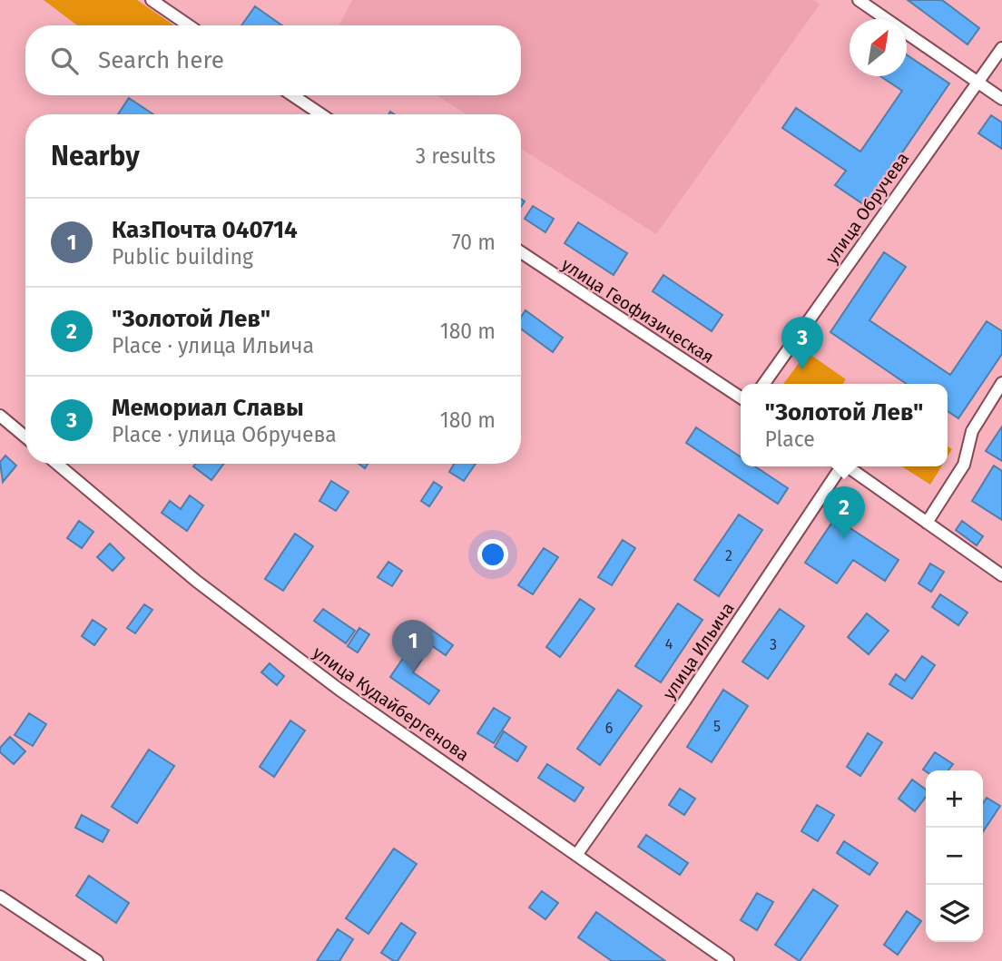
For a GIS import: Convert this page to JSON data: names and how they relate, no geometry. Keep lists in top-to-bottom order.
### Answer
{
  "streets": {
    "street": [
      "улица Обручева",
      "улица Геофизическая",
      "улица Ильича",
      "улица Кудайбергенова"
    ]
  },
  "crossings": [
    ["улица Ильича", "улица Кудайбергенова"]
  ],
  "house_numbers": [
    "2",
    "4",
    "3",
    "5",
    "6"
  ],
  "north": "top right",
  "page": {
    "search": "Search here",
    "heading": ["Nearby", "3 results"],
    "list": [
      {
        "mark": "1",
        "name": "КазПочта 040714",
        "note": "Public building",
        "value": "70 m"
      },
      {
        "mark": "2",
        "name": "\"Золотой Лев\"",
        "note": "Place · улица Ильича",
        "value": "180 m"
      },
      {
        "mark": "3",
        "name": "Мемориал Славы",
        "note": "Place · улица Обручева",
        "value": "180 m"
      }
    ],
    "pins": ["3", "2", "1"],
    "popup": ["\"Золотой Лев\"", "Place"],
    "map_buttons": ["+", "−"]
  }
}
